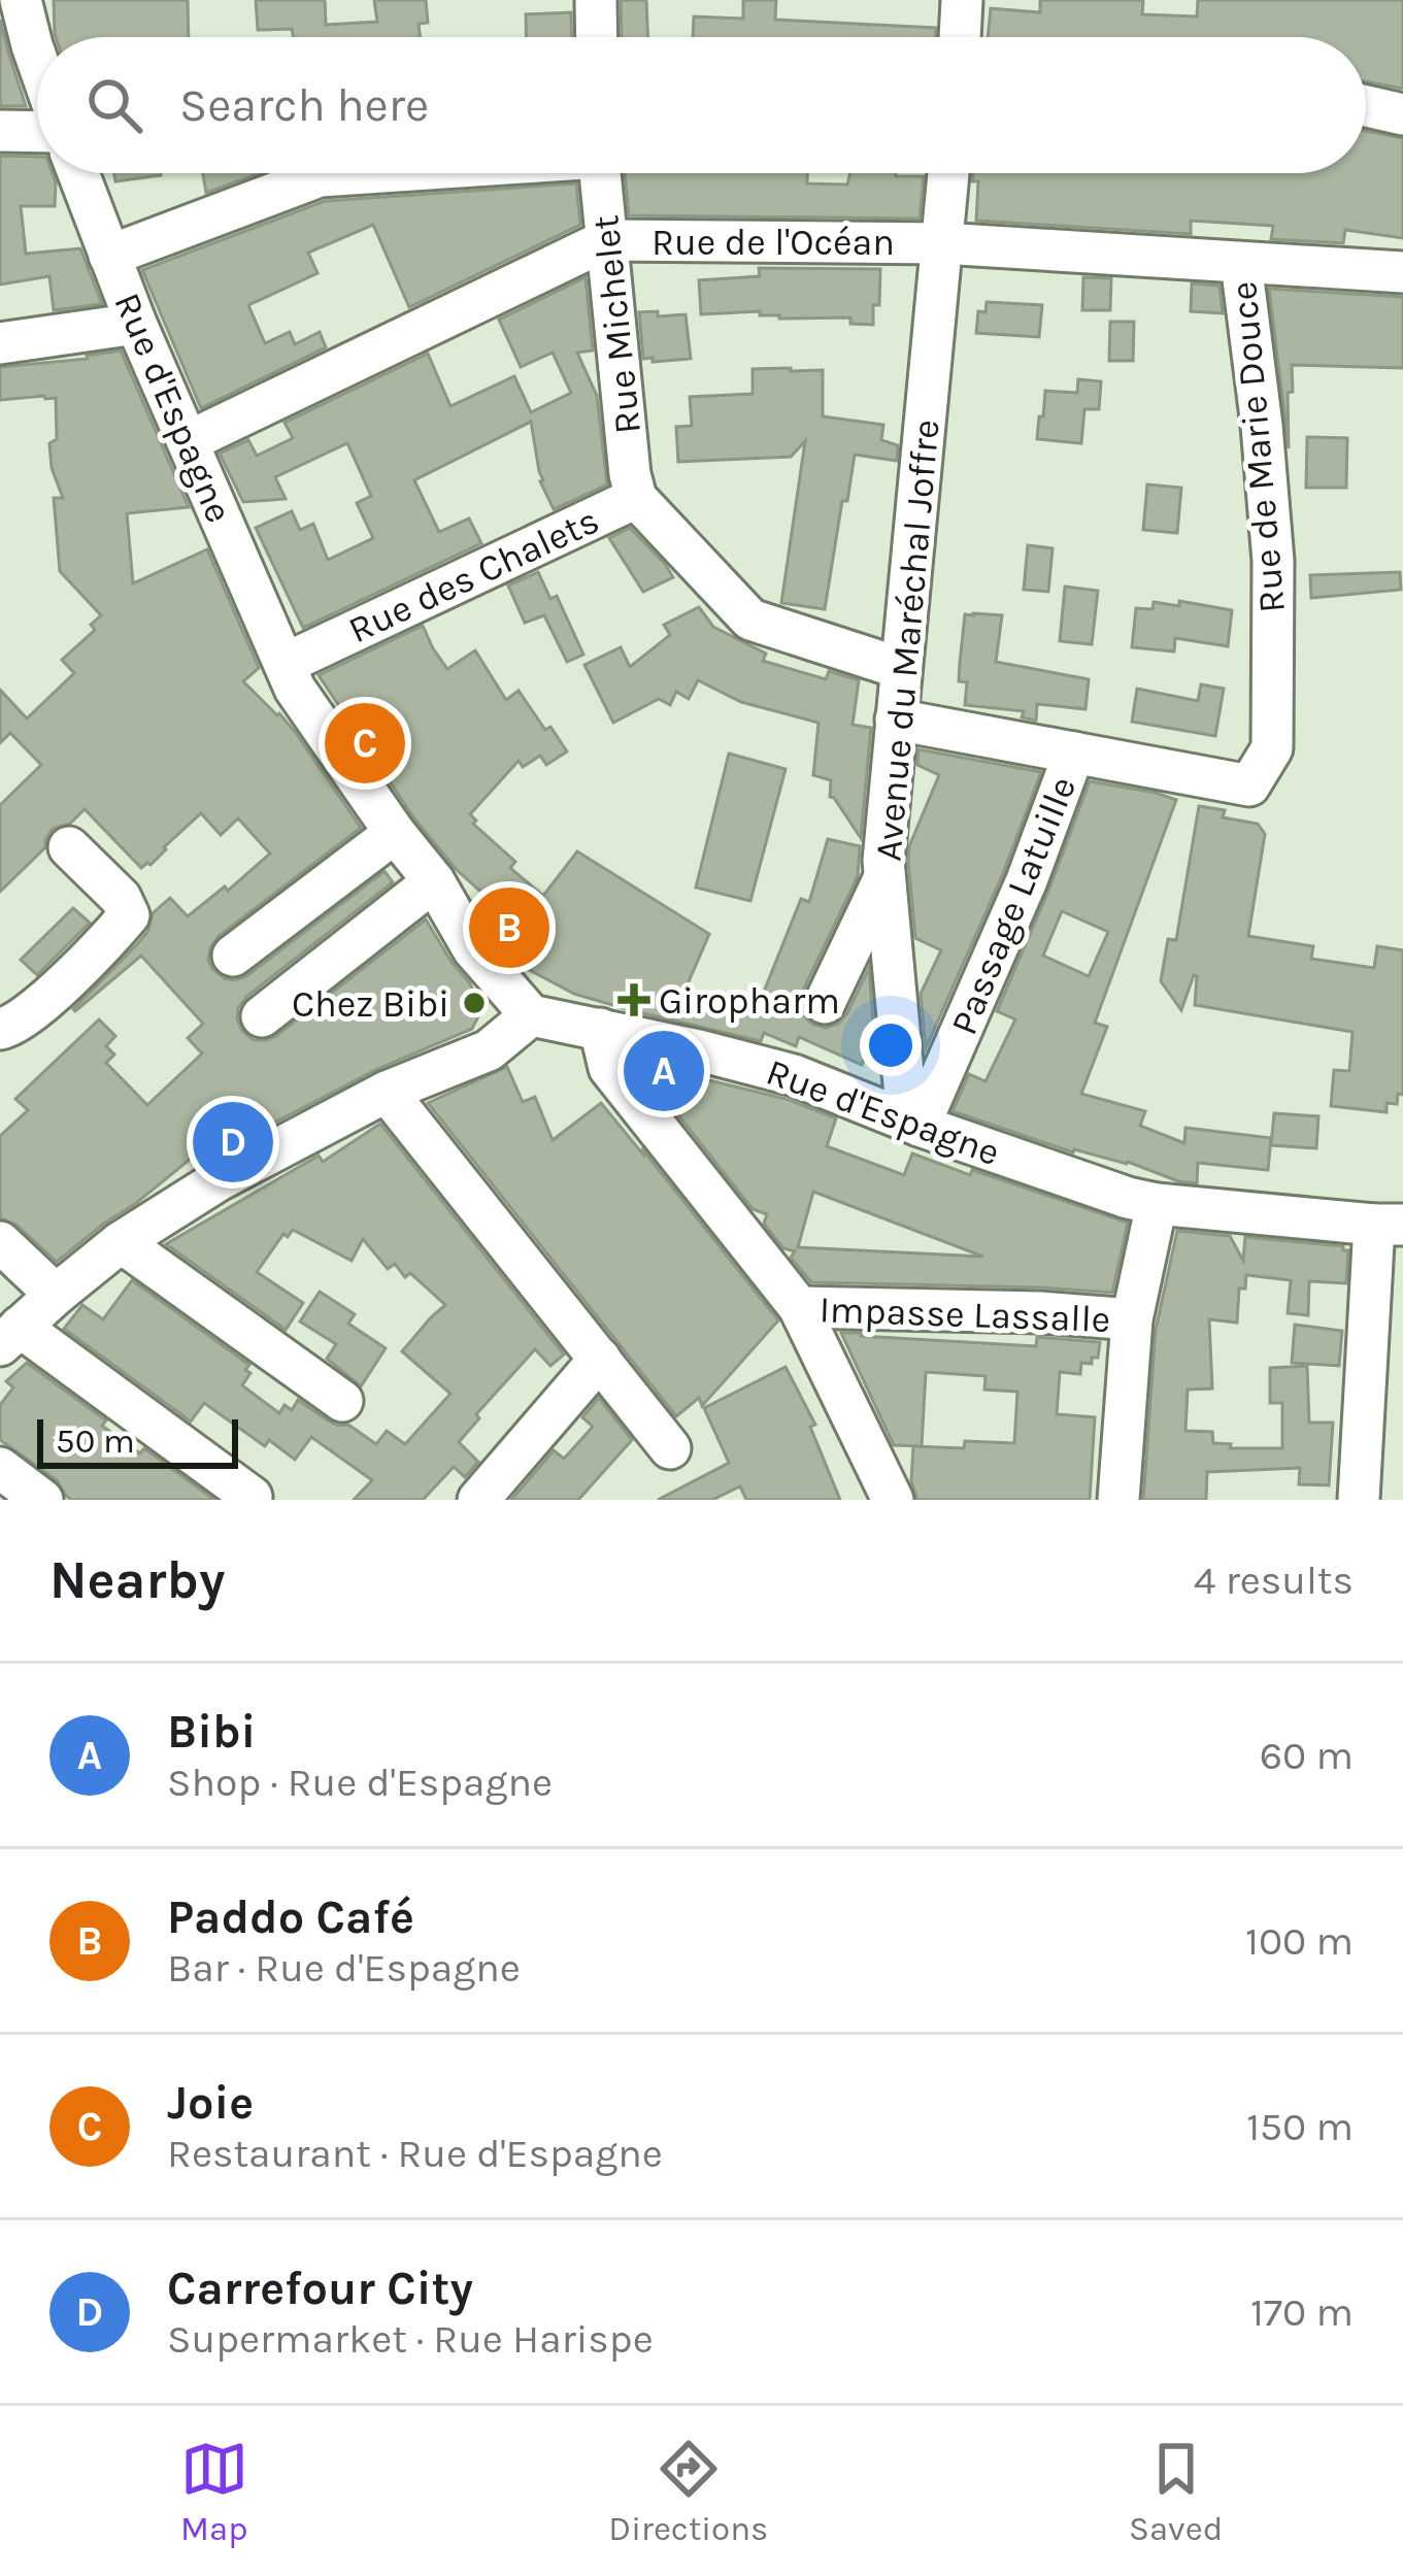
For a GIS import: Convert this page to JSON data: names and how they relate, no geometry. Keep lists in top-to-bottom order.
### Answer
{
  "streets": {
    "street": [
      "Rue de l'Océan",
      "Rue Michelet",
      "Rue d'Espagne",
      "Rue de Marie Douce",
      "Rue des Chalets",
      "Avenue du Maréchal Joffre",
      "Passage Latuille",
      "Impasse Lassalle"
    ]
  },
  "crossings": [
    ["Rue de l'Océan", "Rue Michelet"],
    ["Rue de l'Océan", "Rue d'Espagne"],
    ["Rue de l'Océan", "Rue de Marie Douce"],
    ["Rue de l'Océan", "Avenue du Maréchal Joffre"],
    ["Rue Michelet", "Rue des Chalets"],
    ["Rue d'Espagne", "Rue des Chalets"],
    ["Rue d'Espagne", "Avenue du Maréchal Joffre"],
    ["Rue d'Espagne", "Passage Latuille"],
    ["Rue de Marie Douce", "Avenue du Maréchal Joffre"],
    ["Rue de Marie Douce", "Passage Latuille"],
    ["Rue des Chalets", "Avenue du Maréchal Joffre"],
    ["Avenue du Maréchal Joffre", "Passage Latuille"]
  ],
  "places": {
    "health": ["Giropharm"],
    "other": ["Chez Bibi"]
  },
  "scale_bar": "50 m",
  "page": {
    "search": "Search here",
    "pins": [
      "C",
      "B",
      "A",
      "D"
    ],
    "scale": "50 m",
    "heading": ["Nearby", "4 results"],
    "list": [
      {
        "mark": "A",
        "name": "Bibi",
        "note": "Shop · Rue d'Espagne",
        "value": "60 m"
      },
      {
        "mark": "B",
        "name": "Paddo Café",
        "note": "Bar · Rue d'Espagne",
        "value": "100 m"
      },
      {
        "mark": "C",
        "name": "Joie",
        "note": "Restaurant · Rue d'Espagne",
        "value": "150 m"
      },
      {
        "mark": "D",
        "name": "Carrefour City",
        "note": "Supermarket · Rue Harispe",
        "value": "170 m"
      }
    ],
    "nav": ["Map", "Directions", "Saved"]
  }
}
